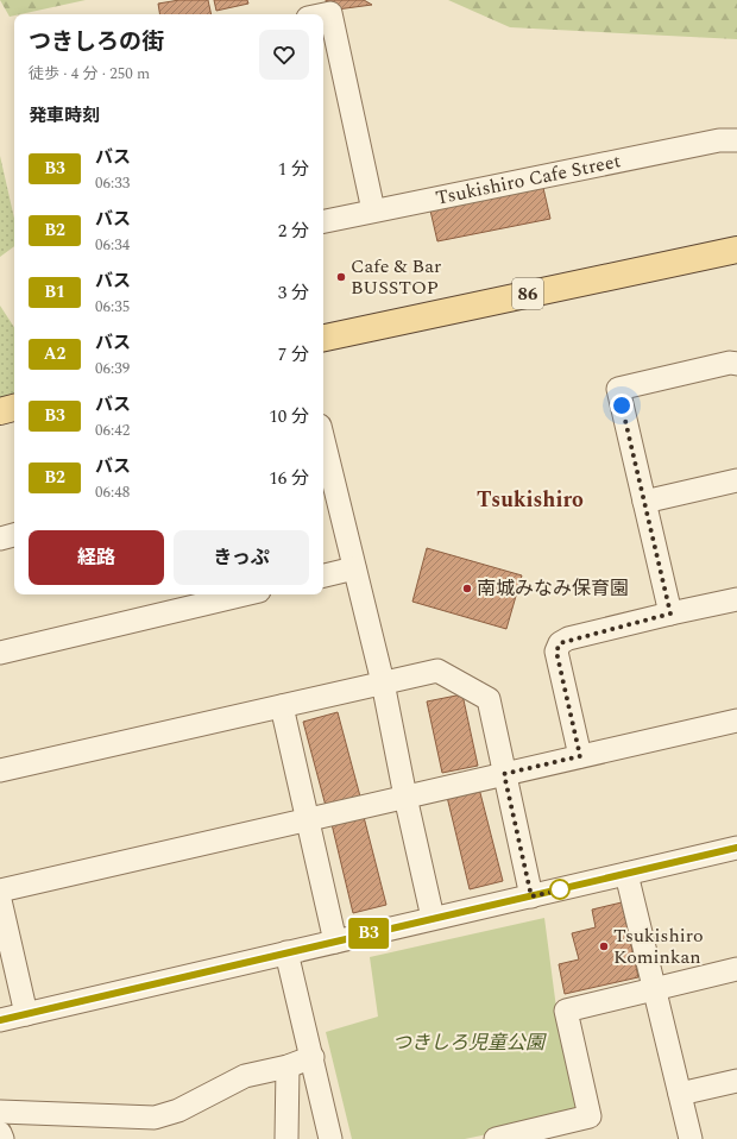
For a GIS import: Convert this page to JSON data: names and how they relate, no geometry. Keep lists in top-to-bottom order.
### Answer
{
  "streets": {
    "main road": ["86"],
    "street": ["Tsukishiro Cafe Street"]
  },
  "districts": ["Tsukishiro"],
  "parks": ["つきしろ児童公園"],
  "places": ["Cafe & Bar BUSSTOP", "南城みなみ保育園", "Tsukishiro Kominkan"],
  "lines": ["bus line B3"],
  "page": {
    "on_map": "B3",
    "heading": [
      ["つきしろの街", "徒歩 · 4 分 · 250 m"],
      "発車時刻"
    ],
    "list": [
      {
        "mark": "B3",
        "name": "バス",
        "note": "06:33",
        "value": "1 分"
      },
      {
        "mark": "B2",
        "name": "バス",
        "note": "06:34",
        "value": "2 分"
      },
      {
        "mark": "B1",
        "name": "バス",
        "note": "06:35",
        "value": "3 分"
      },
      {
        "mark": "A2",
        "name": "バス",
        "note": "06:39",
        "value": "7 分"
      },
      {
        "mark": "B3",
        "name": "バス",
        "note": "06:42",
        "value": "10 分"
      },
      {
        "mark": "B2",
        "name": "バス",
        "note": "06:48",
        "value": "16 分"
      }
    ],
    "buttons": ["経路", "きっぷ"]
  }
}
